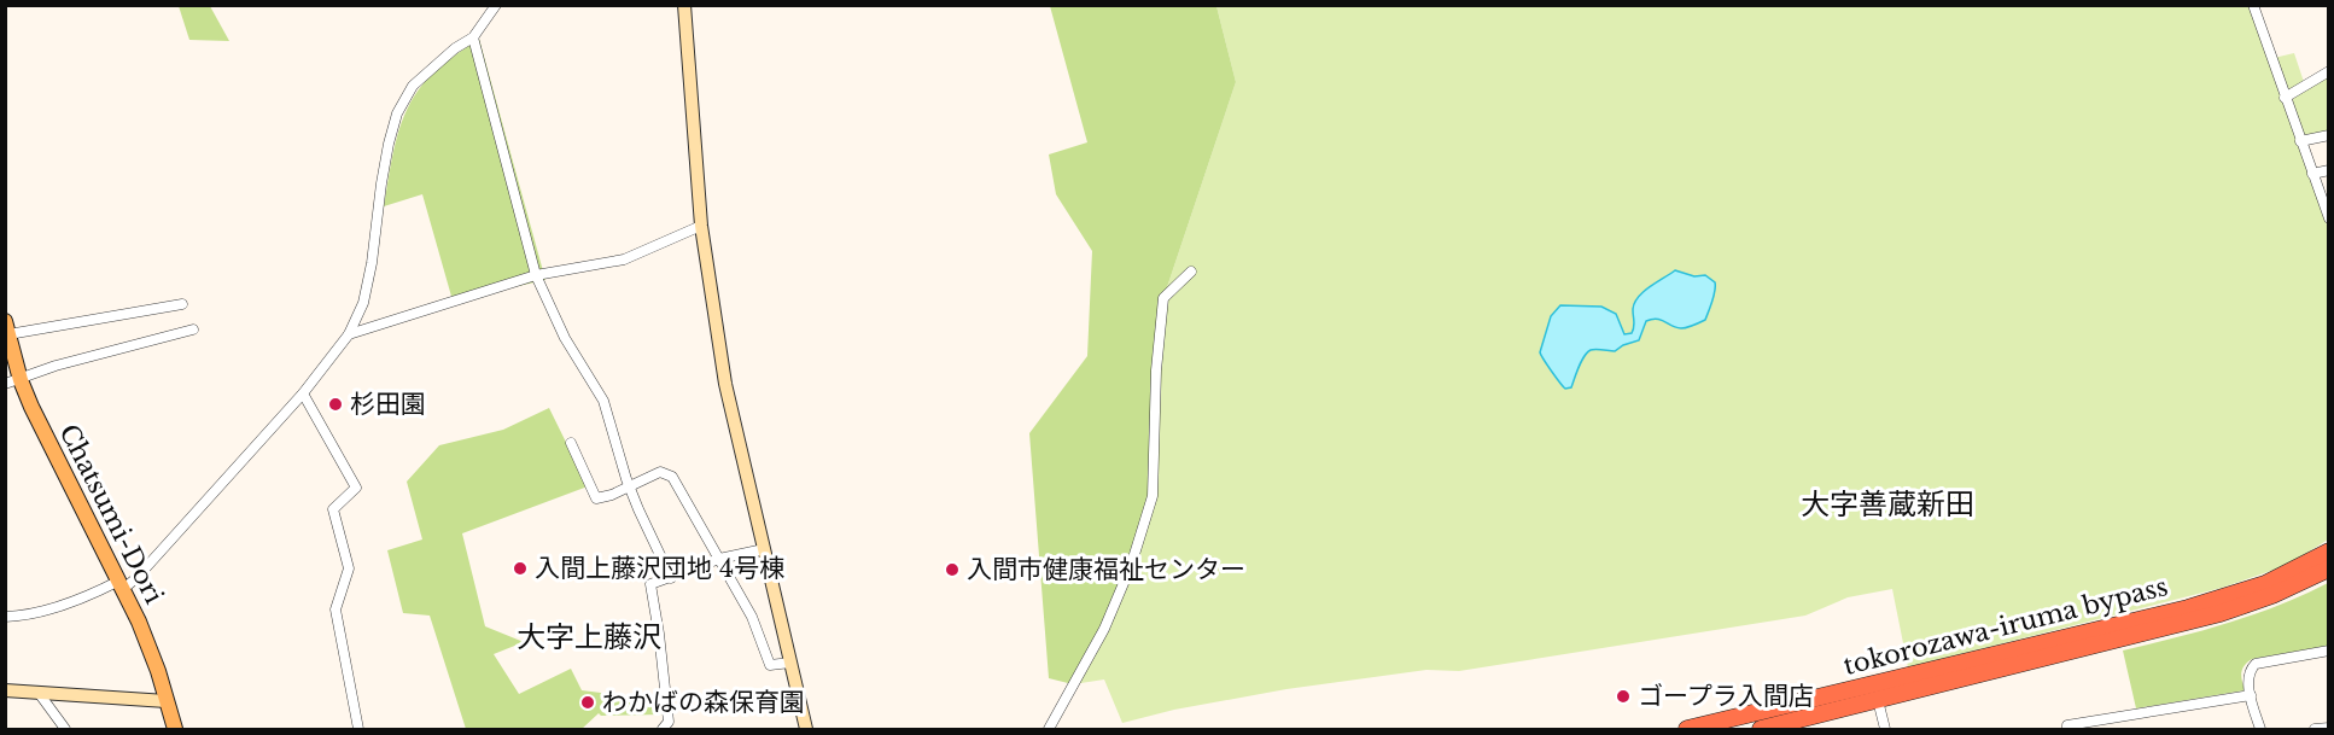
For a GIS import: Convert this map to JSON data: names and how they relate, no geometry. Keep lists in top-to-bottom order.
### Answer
{
  "streets": {
    "highway": ["tokorozawa-iruma bypass"],
    "main road": ["Chatsumi-Dori"]
  },
  "districts": ["大字善蔵新田", "大字上藤沢"],
  "places": [
    "杉田園",
    "入間上藤沢団地 4号棟",
    "入間市健康福祉センター",
    "ゴープラ入間店",
    "わかばの森保育園"
  ]
}
